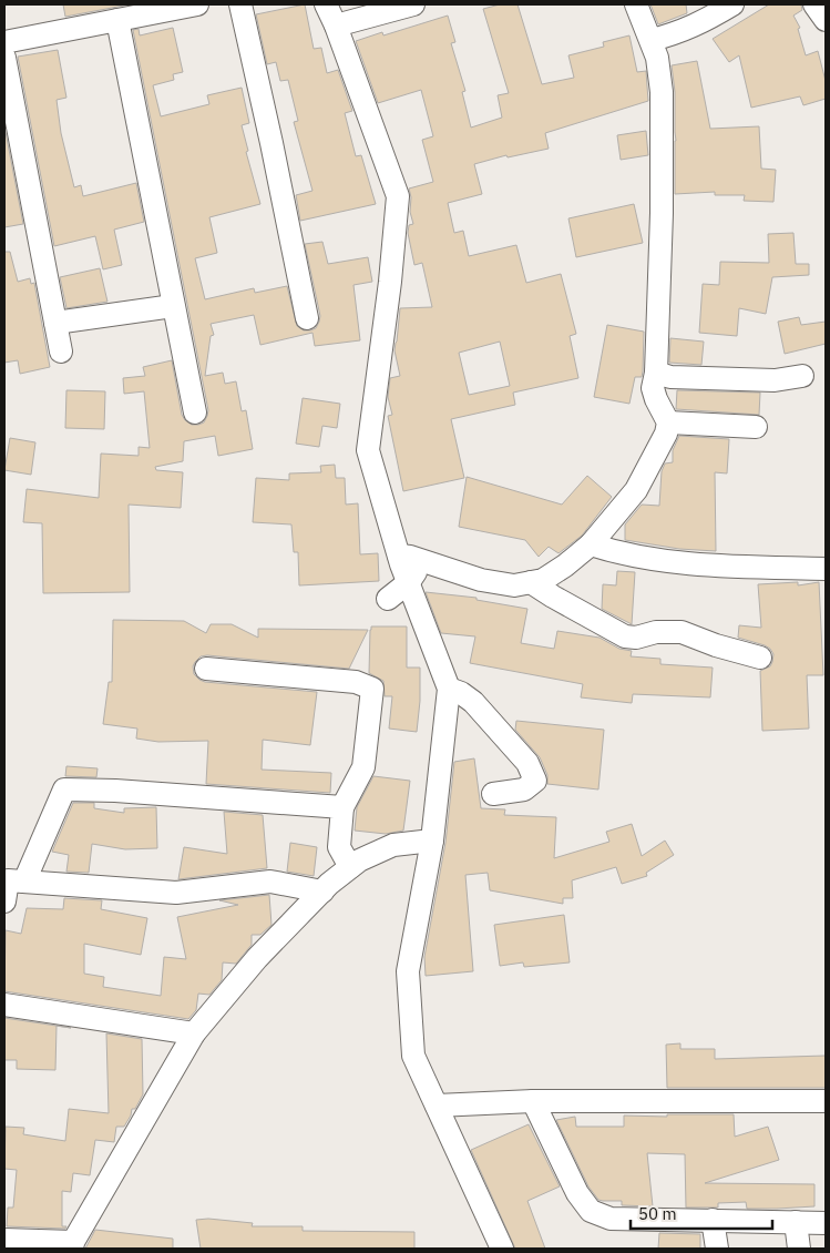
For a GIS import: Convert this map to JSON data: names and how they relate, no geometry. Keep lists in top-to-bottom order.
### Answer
{
  "scale_bar": "50 m"
}
